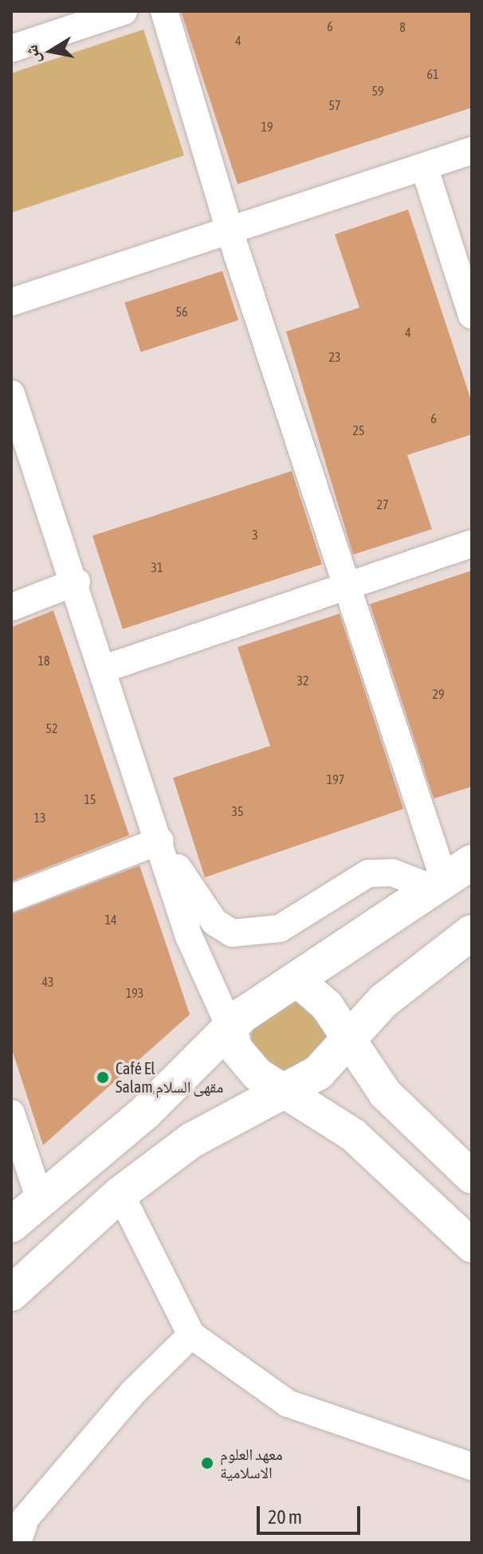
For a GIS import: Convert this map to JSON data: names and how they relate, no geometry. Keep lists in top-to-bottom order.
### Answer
{
  "places": ["Café El Salam,مقهى السلام", "معهد العلوم الاسلامية"],
  "house_numbers": [
    "6",
    "8",
    "4",
    "61",
    "59",
    "57",
    "19",
    "56",
    "4",
    "23",
    "6",
    "25",
    "27",
    "3",
    "31",
    "18",
    "32",
    "29",
    "52",
    "197",
    "15",
    "35",
    "13",
    "14",
    "43",
    "193"
  ],
  "scale_bar": "20 m",
  "north": "left"
}
